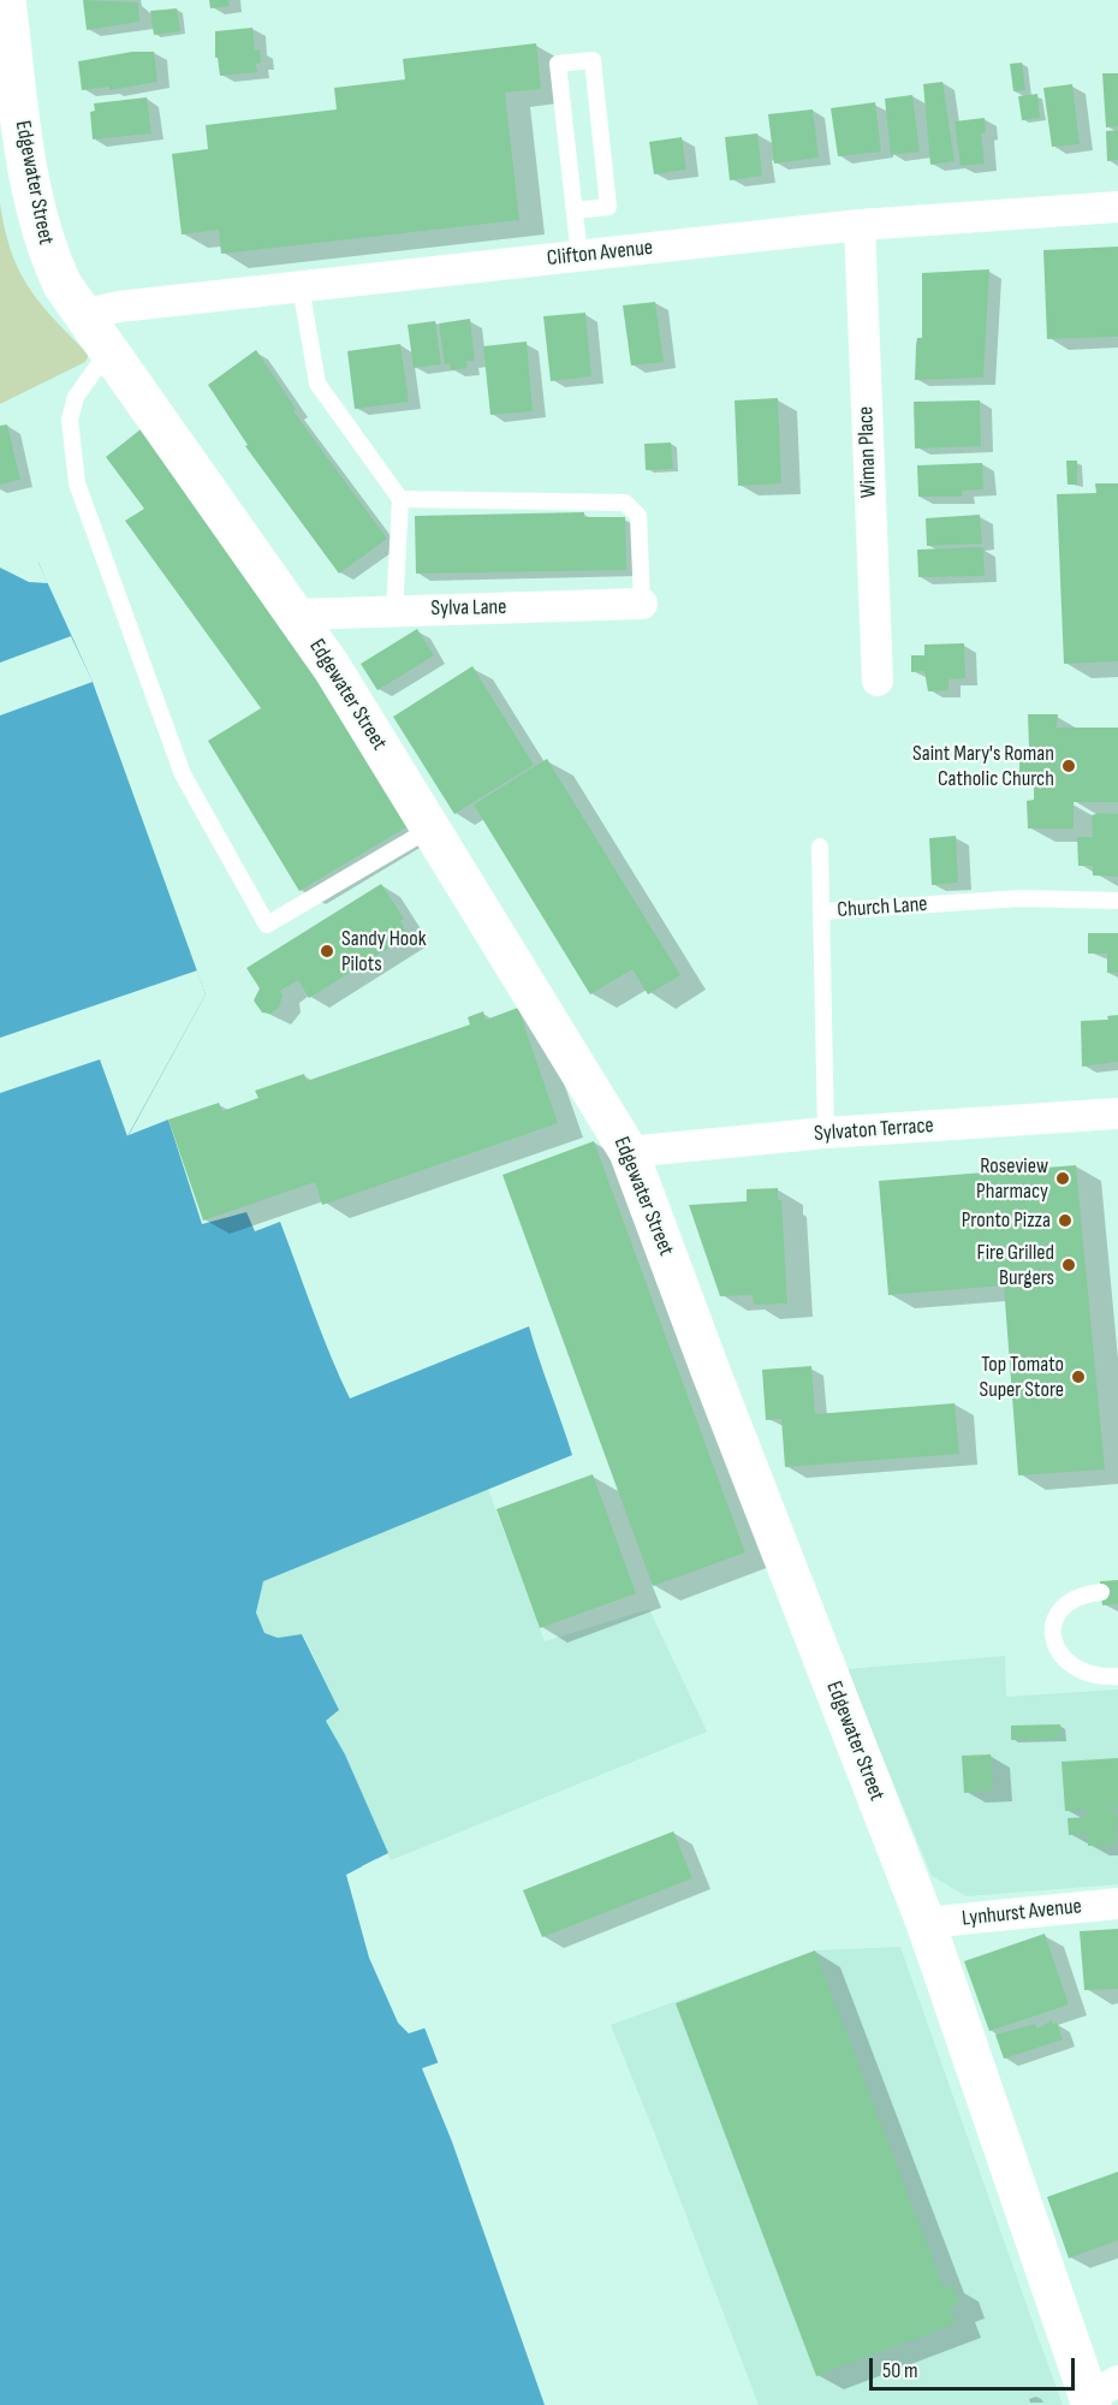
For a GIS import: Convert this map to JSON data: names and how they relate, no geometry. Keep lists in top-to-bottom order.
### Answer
{
  "streets": {
    "street": [
      "Edgewater Street",
      "Clifton Avenue",
      "Wiman Place",
      "Sylva Lane",
      "Sylvaton Terrace",
      "Lynhurst Avenue"
    ],
    "lane": ["Church Lane"]
  },
  "crossings": [
    ["Edgewater Street", "Clifton Avenue"],
    ["Edgewater Street", "Sylva Lane"],
    ["Edgewater Street", "Sylvaton Terrace"],
    ["Edgewater Street", "Lynhurst Avenue"],
    ["Clifton Avenue", "Wiman Place"],
    ["Church Lane", "Sylvaton Terrace"]
  ],
  "places": [
    "Saint Mary's Roman Catholic Church",
    "Sandy Hook Pilots",
    "Roseview Pharmacy",
    "Pronto Pizza",
    "Fire Grilled Burgers",
    "Top Tomato Super Store"
  ],
  "scale_bar": "50 m"
}
